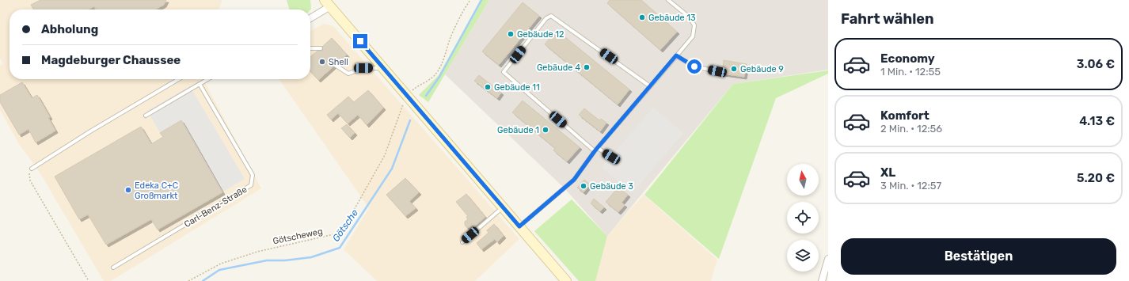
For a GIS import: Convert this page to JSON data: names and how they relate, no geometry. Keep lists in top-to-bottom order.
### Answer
{
  "streets": {
    "lane": ["Carl-Benz-Straße"],
    "path": ["Götscheweg"]
  },
  "water": ["Götsche"],
  "places": [
    "Gebäude 13",
    "Gebäude 12",
    "Shell",
    "Gebäude 4",
    "Gebäude 9",
    "Gebäude 11",
    "Gebäude 1",
    "Gebäude 3",
    "Edeka C+C Großmarkt"
  ],
  "north": "top",
  "page": {
    "heading": "Fahrt wählen",
    "banner": ["Abholung", "Magdeburger Chaussee"],
    "list": [
      {
        "name": "Economy",
        "note": "1 Min. · 12:55",
        "value": "3.06 €"
      },
      {
        "name": "Komfort",
        "note": "2 Min. · 12:56",
        "value": "4.13 €"
      },
      {
        "name": "XL",
        "note": "3 Min. · 12:57",
        "value": "5.20 €"
      }
    ],
    "buttons": "Bestätigen"
  }
}
